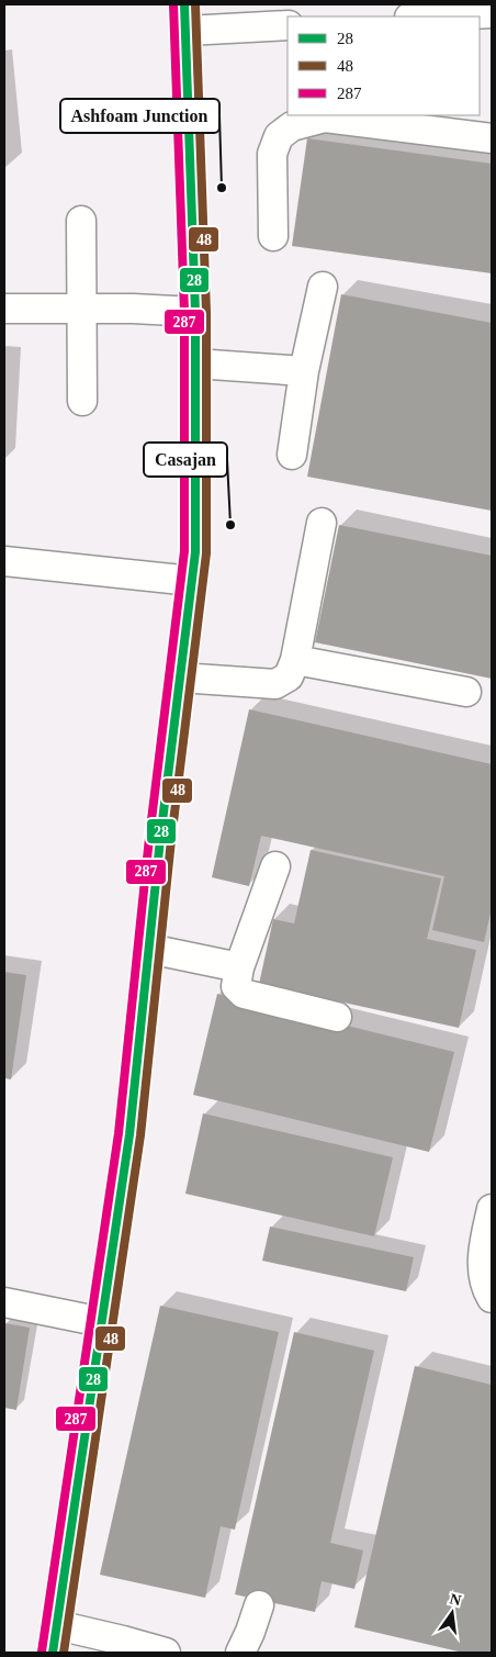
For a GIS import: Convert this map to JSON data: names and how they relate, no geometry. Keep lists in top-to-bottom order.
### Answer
{
  "places": ["Ashfoam Junction", "Casajan"],
  "lines": ["transit line 28", "transit line 48", "transit line 287"],
  "legend": ["28", "48", "287"],
  "north": "top"
}
